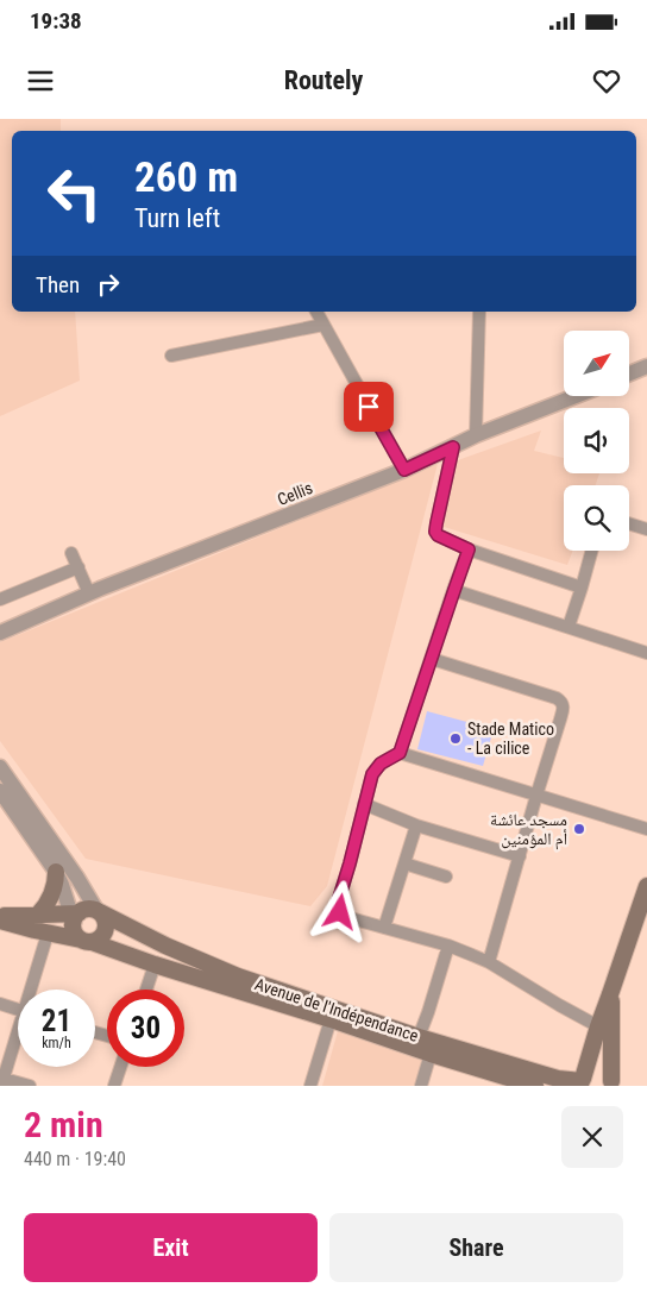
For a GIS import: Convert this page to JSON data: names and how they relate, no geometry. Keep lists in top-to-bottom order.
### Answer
{
  "streets": {
    "main road": ["Avenue de l'Indépendance"],
    "street": ["Cellis"]
  },
  "places": ["Stade Matico - La cilice", "مسجد عائشة أم المؤمنين"],
  "north": "top right",
  "page": {
    "status": "19:38",
    "header": "Routely",
    "turn": ["260 m", "Turn left"],
    "then": "Then",
    "speed": "21 km/h",
    "limit": "30",
    "heading": ["2 min", "440 m · 19:40"],
    "buttons": ["Exit", "Share"]
  }
}
